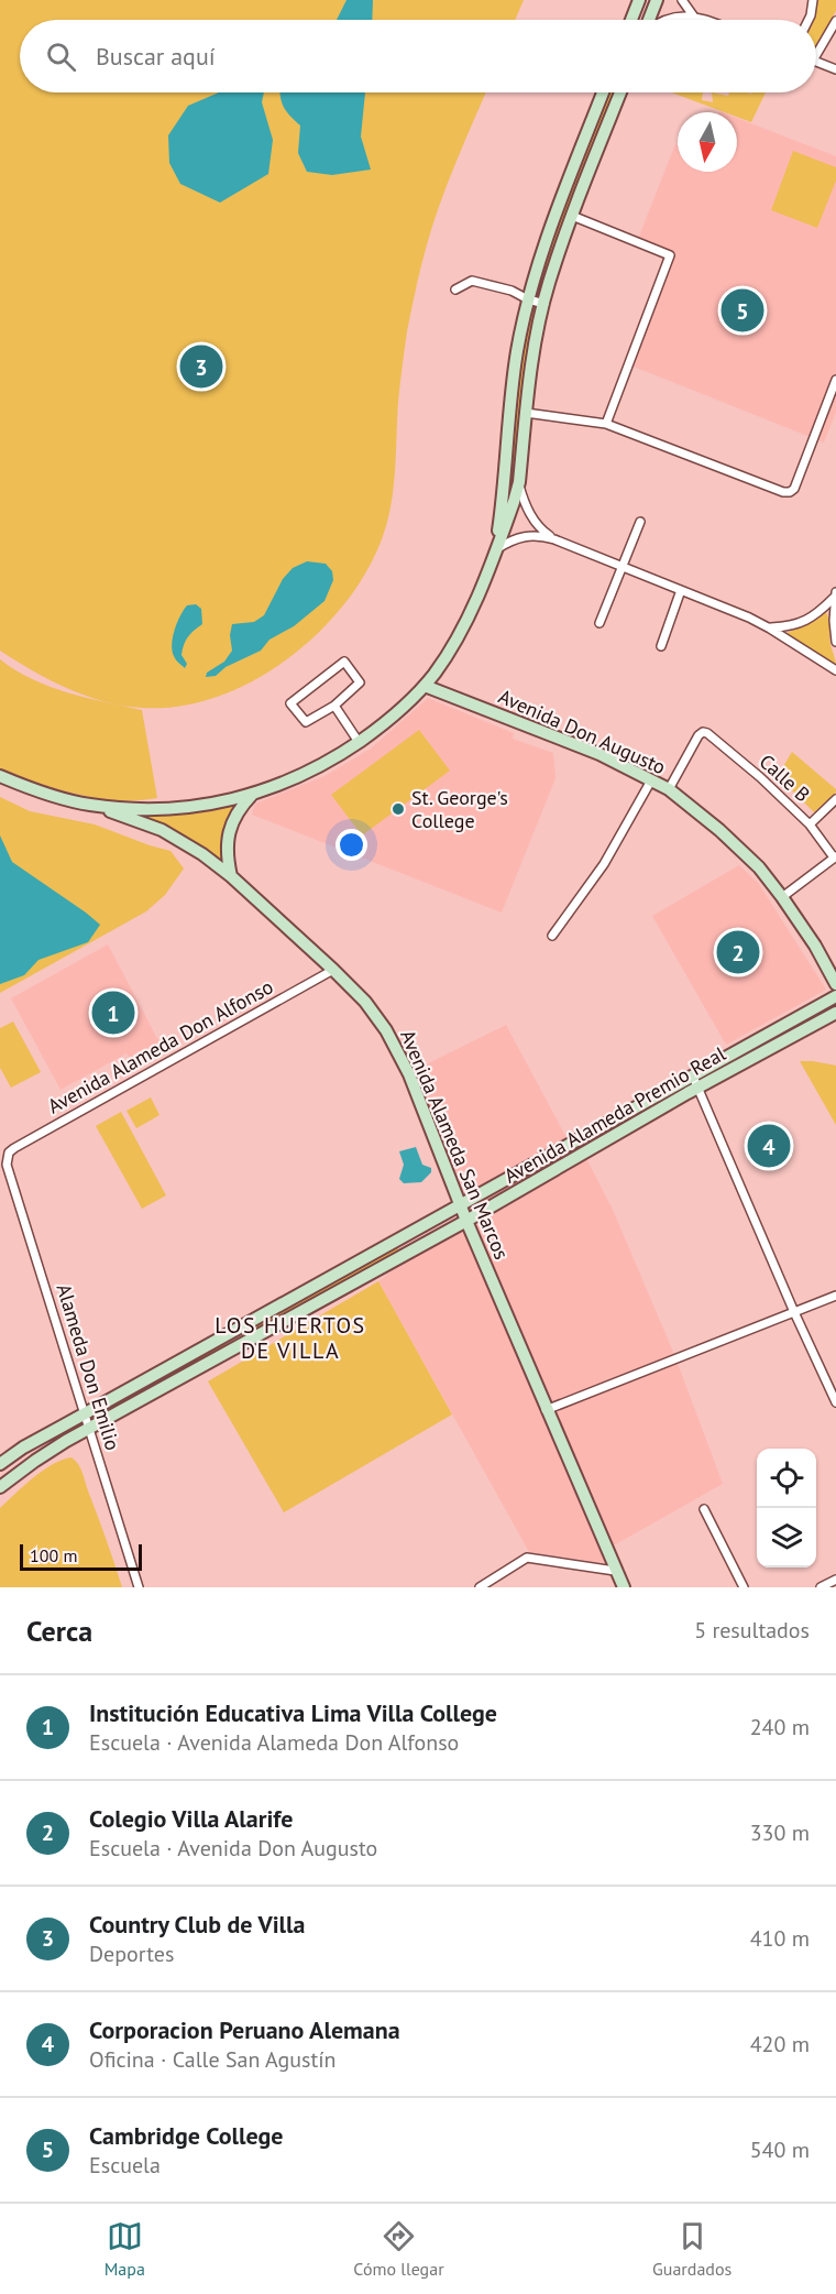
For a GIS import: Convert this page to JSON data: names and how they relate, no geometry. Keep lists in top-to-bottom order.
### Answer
{
  "streets": {
    "street": [
      "Avenida Don Augusto",
      "Calle B",
      "Avenida Alameda Don Alfonso",
      "Avenida Alameda Premio Real",
      "Avenida Alameda San Marcos",
      "Alameda Don Emilio"
    ]
  },
  "crossings": [
    ["Avenida Don Augusto", "Calle B"],
    ["Avenida Alameda Don Alfonso", "Avenida Alameda San Marcos"],
    ["Avenida Alameda Don Alfonso", "Alameda Don Emilio"],
    ["Avenida Alameda Premio Real", "Avenida Alameda San Marcos"],
    ["Avenida Alameda Premio Real", "Alameda Don Emilio"]
  ],
  "districts": ["LOS HUERTOS DE VILLA"],
  "places": ["St. George's College"],
  "scale_bar": "100 m",
  "north": "bottom",
  "page": {
    "search": "Buscar aquí",
    "pins": [
      "5",
      "3",
      "2",
      "1",
      "4"
    ],
    "scale": "100 m",
    "heading": ["Cerca", "5 resultados"],
    "list": [
      {
        "mark": "1",
        "name": "Institución Educativa Lima Villa College",
        "note": "Escuela · Avenida Alameda Don Alfonso",
        "value": "240 m"
      },
      {
        "mark": "2",
        "name": "Colegio Villa Alarife",
        "note": "Escuela · Avenida Don Augusto",
        "value": "330 m"
      },
      {
        "mark": "3",
        "name": "Country Club de Villa",
        "note": "Deportes",
        "value": "410 m"
      },
      {
        "mark": "4",
        "name": "Corporacion Peruano Alemana",
        "note": "Oficina · Calle San Agustín",
        "value": "420 m"
      },
      {
        "mark": "5",
        "name": "Cambridge College",
        "note": "Escuela",
        "value": "540 m"
      }
    ],
    "nav": ["Mapa", "Cómo llegar", "Guardados"]
  }
}
